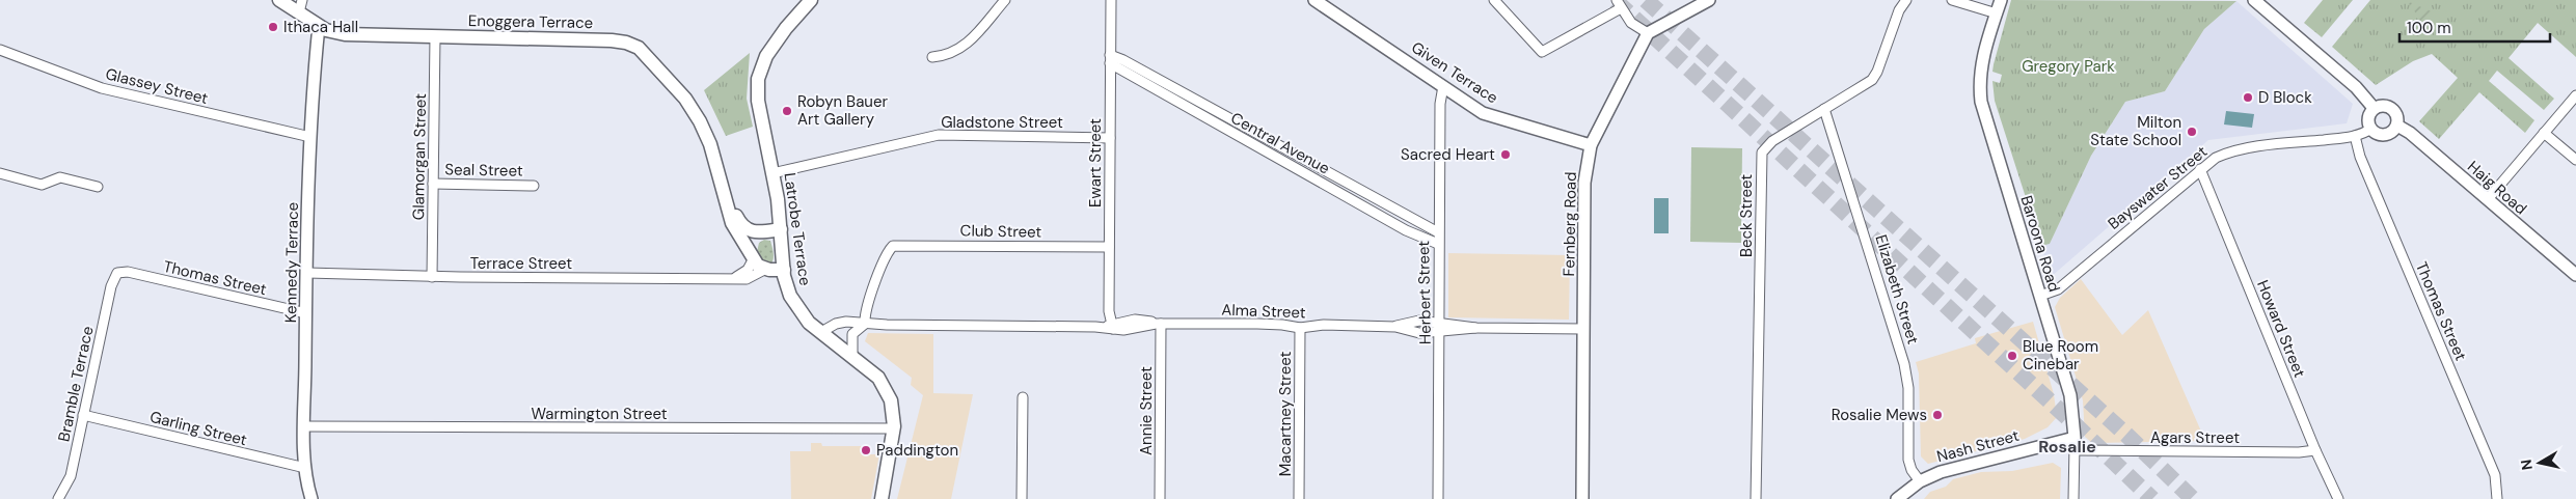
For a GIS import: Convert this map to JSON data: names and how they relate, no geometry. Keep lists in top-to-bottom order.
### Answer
{
  "streets": {
    "main road": ["Enoggera Terrace", "Latrobe Terrace"],
    "street": [
      "Given Terrace",
      "Glassey Street",
      "Gladstone Street",
      "Central Avenue",
      "Glamorgan Street",
      "Ewart Street",
      "Seal Street",
      "Bayswater Street",
      "Haig Road",
      "Beck Street",
      "Fernberg Road",
      "Club Street",
      "Baroona Road",
      "Kennedy Terrace",
      "Terrace Street",
      "Thomas Street",
      "Elizabeth Street",
      "Herbert Street",
      "Alma Street",
      "Howard Street",
      "Bramble Terrace",
      "Annie Street",
      "Warmington Street",
      "Macartney Street",
      "Garling Street",
      "Agars Street",
      "Nash Street"
    ]
  },
  "crossings": [
    ["Enoggera Terrace", "Glamorgan Street"],
    ["Enoggera Terrace", "Latrobe Terrace"],
    ["Enoggera Terrace", "Kennedy Terrace"],
    ["Enoggera Terrace", "Terrace Street"],
    ["Given Terrace", "Fernberg Road"],
    ["Given Terrace", "Herbert Street"],
    ["Glassey Street", "Kennedy Terrace"],
    ["Gladstone Street", "Ewart Street"],
    ["Gladstone Street", "Latrobe Terrace"],
    ["Central Avenue", "Ewart Street"],
    ["Central Avenue", "Herbert Street"],
    ["Glamorgan Street", "Seal Street"],
    ["Glamorgan Street", "Terrace Street"],
    ["Ewart Street", "Club Street"],
    ["Ewart Street", "Alma Street"],
    ["Bayswater Street", "Haig Road"],
    ["Bayswater Street", "Baroona Road"],
    ["Bayswater Street", "Thomas Street"],
    ["Bayswater Street", "Howard Street"],
    ["Beck Street", "Elizabeth Street"],
    ["Fernberg Road", "Alma Street"],
    ["Latrobe Terrace", "Alma Street"],
    ["Latrobe Terrace", "Warmington Street"],
    ["Club Street", "Alma Street"],
    ["Baroona Road", "Agars Street"],
    ["Baroona Road", "Nash Street"],
    ["Kennedy Terrace", "Terrace Street"],
    ["Kennedy Terrace", "Thomas Street"],
    ["Kennedy Terrace", "Warmington Street"],
    ["Kennedy Terrace", "Garling Street"],
    ["Thomas Street", "Bramble Terrace"],
    ["Elizabeth Street", "Nash Street"],
    ["Herbert Street", "Alma Street"],
    ["Alma Street", "Annie Street"],
    ["Alma Street", "Macartney Street"],
    ["Howard Street", "Agars Street"],
    ["Bramble Terrace", "Garling Street"]
  ],
  "districts": ["Rosalie"],
  "parks": ["Gregory Park"],
  "places": [
    "Ithaca Hall",
    "D Block",
    "Robyn Bauer Art Gallery",
    "Milton State School",
    "Sacred Heart",
    "Blue Room Cinebar",
    "Rosalie Mews",
    "Paddington"
  ],
  "scale_bar": "100 m",
  "north": "left"
}
